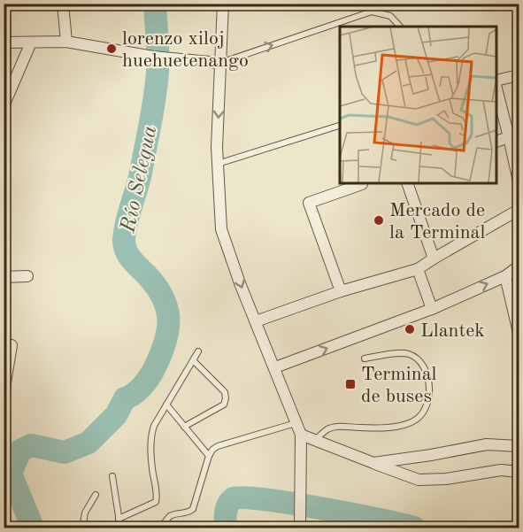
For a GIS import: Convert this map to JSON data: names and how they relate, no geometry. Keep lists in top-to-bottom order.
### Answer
{
  "water": ["Río Selegua"],
  "places": {
    "other": ["lorenzo xiloj huehuetenango", "Mercado de la Terminal", "Llantek"],
    "transit": ["Terminal de buses"]
  }
}
